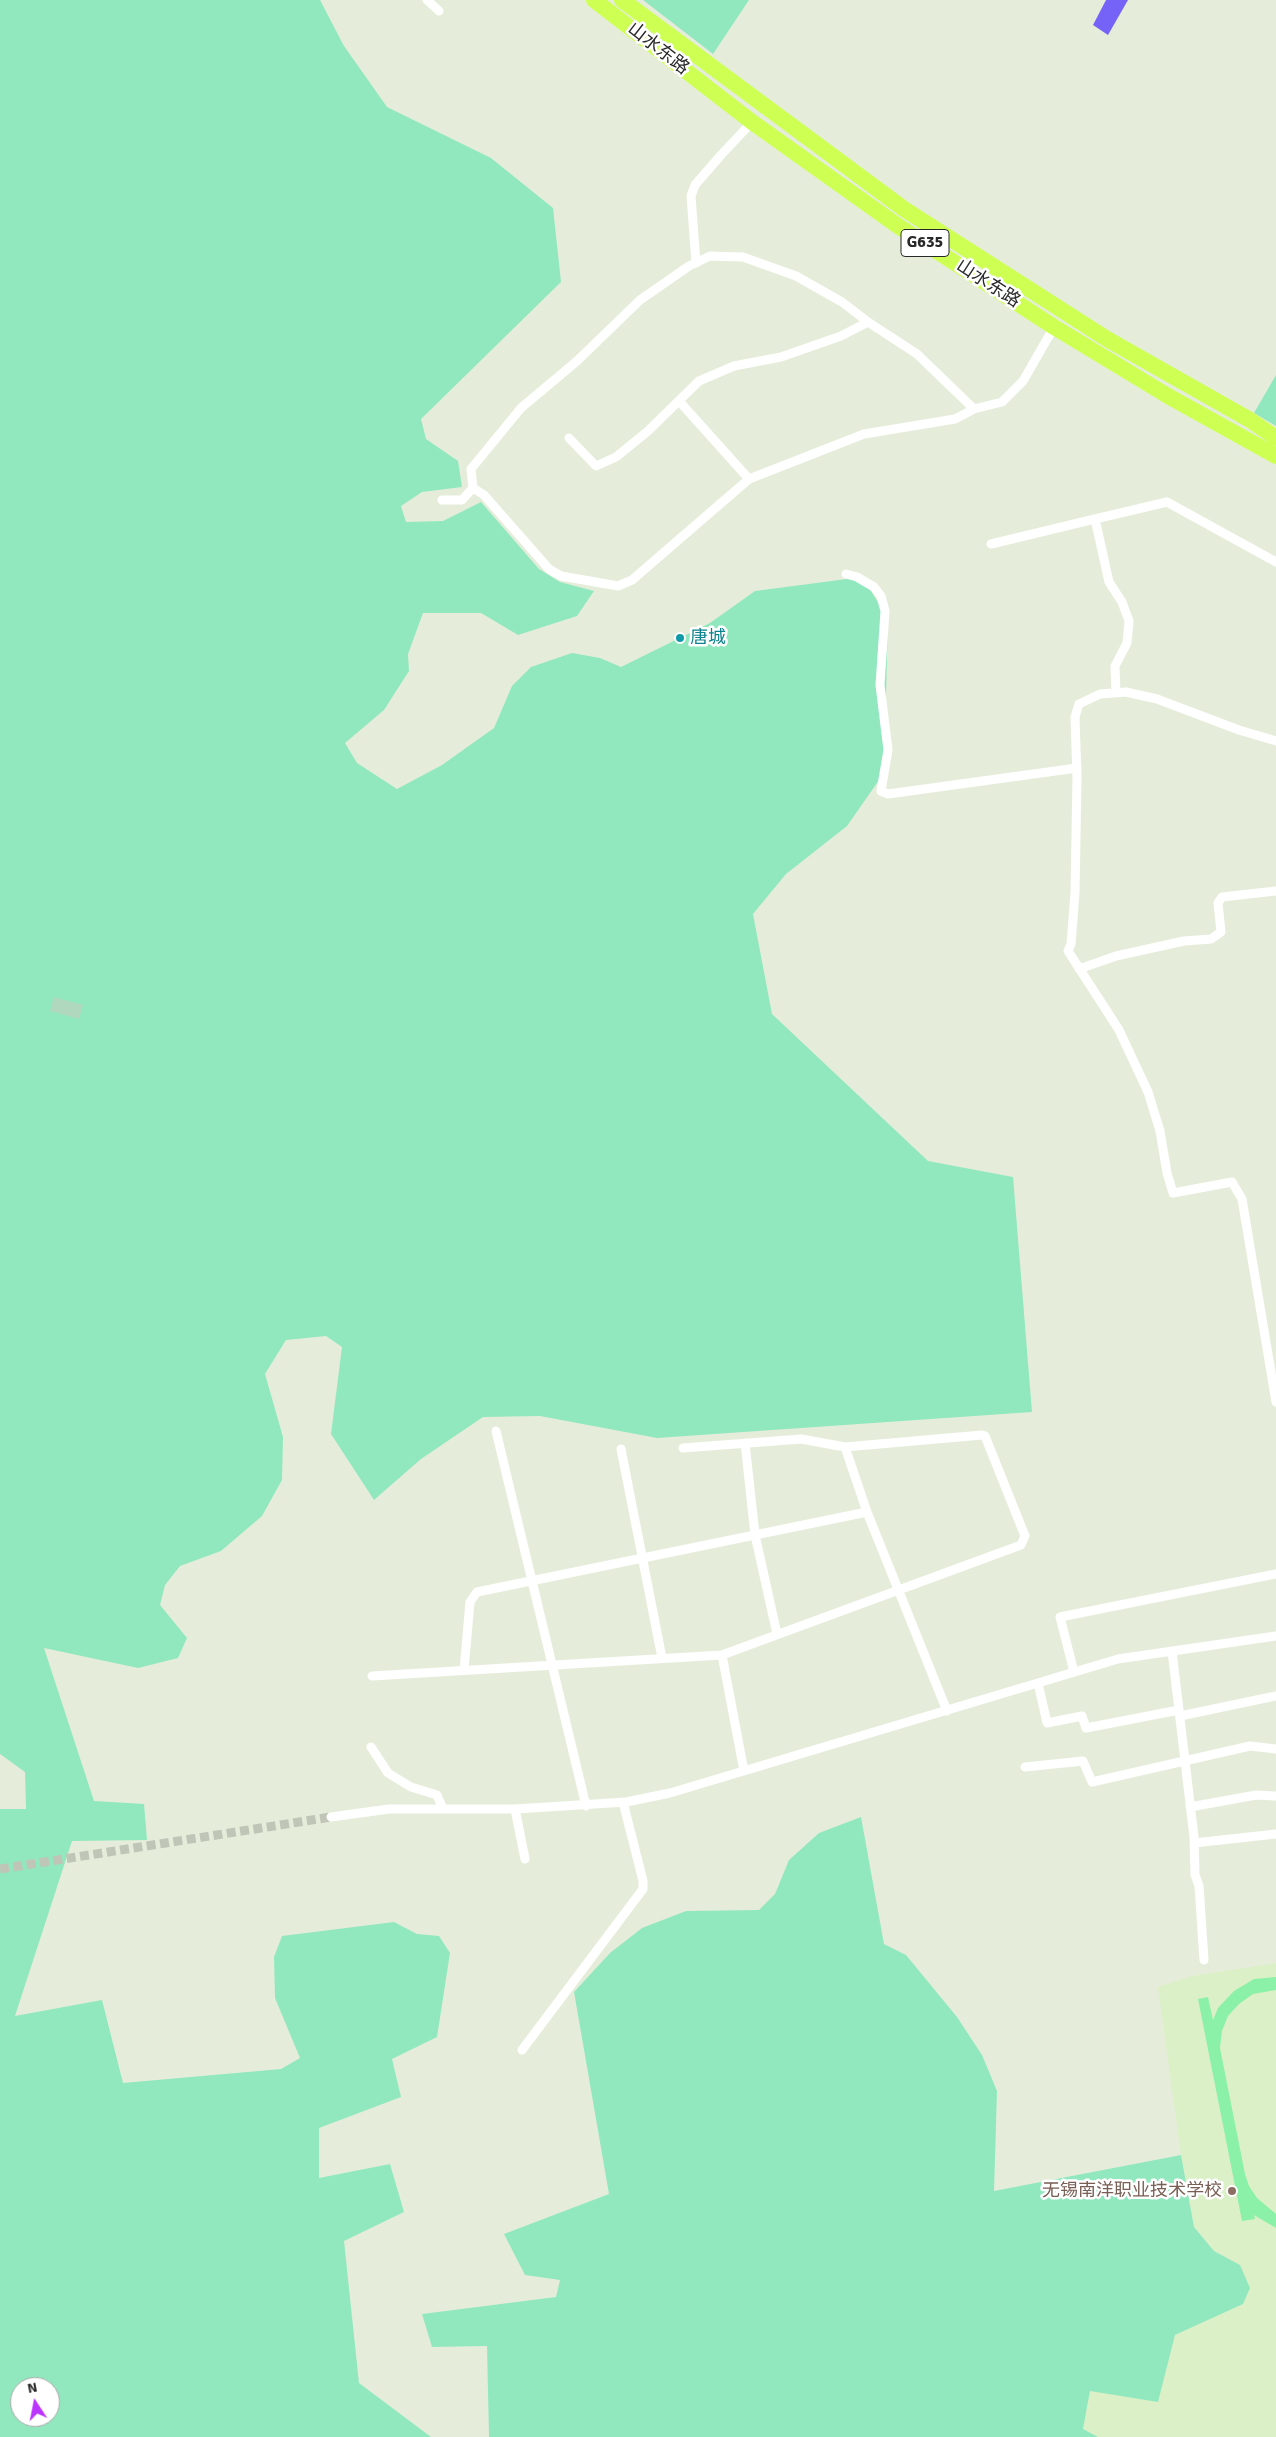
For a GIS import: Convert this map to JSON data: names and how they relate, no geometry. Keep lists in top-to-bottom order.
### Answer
{
  "streets": {
    "highway": ["山水东路", "G635"]
  },
  "places": ["唐城", "无锡南洋职业技术学校"],
  "north": "top"
}
